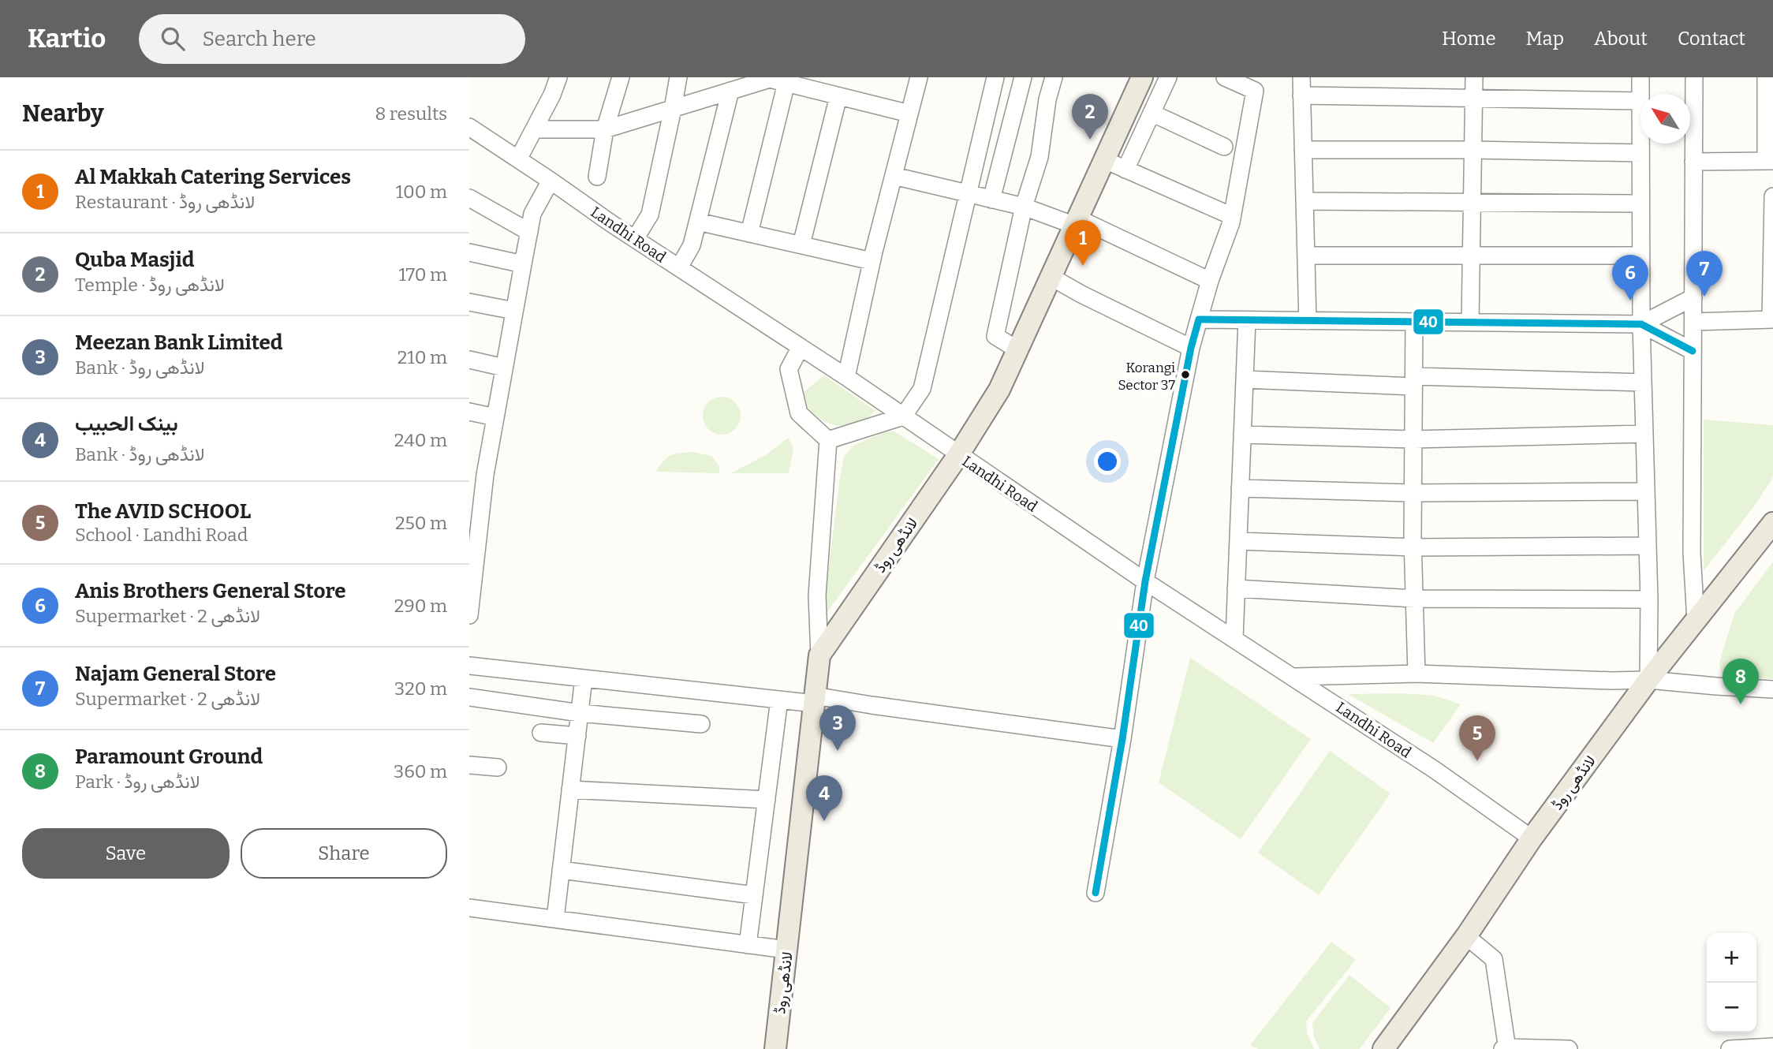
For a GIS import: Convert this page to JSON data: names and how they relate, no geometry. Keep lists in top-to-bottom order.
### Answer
{
  "streets": {
    "main road": ["لانڈھی روڈ"],
    "street": ["Landhi Road"]
  },
  "crossings": [
    ["Landhi Road", "لانڈھی روڈ"]
  ],
  "places": ["Korangi Sector 37"],
  "lines": ["transit line 40"],
  "north": "top left",
  "page": {
    "header": "Kartio",
    "search": "Search here",
    "nav": [
      "Home",
      "Map",
      "About",
      "Contact"
    ],
    "heading": ["Nearby", "8 results"],
    "pins": [
      "2",
      "1",
      "7",
      "6",
      "8",
      "3",
      "5",
      "4"
    ],
    "list": [
      {
        "mark": "1",
        "name": "Al Makkah Catering Services",
        "note": "Restaurant · لانڈھی روڈ",
        "value": "100 m"
      },
      {
        "mark": "2",
        "name": "Quba Masjid",
        "note": "Temple · لانڈھی روڈ",
        "value": "170 m"
      },
      {
        "mark": "3",
        "name": "Meezan Bank Limited",
        "note": "Bank · لانڈھی روڈ",
        "value": "210 m"
      },
      {
        "mark": "4",
        "name": "بينک الحبيب",
        "note": "Bank · لانڈھی روڈ",
        "value": "240 m"
      },
      {
        "mark": "5",
        "name": "The AVID SCHOOL",
        "note": "School · Landhi Road",
        "value": "250 m"
      },
      {
        "mark": "6",
        "name": "Anis Brothers General Store",
        "note": "Supermarket · لانڈھی 2",
        "value": "290 m"
      },
      {
        "mark": "7",
        "name": "Najam General Store",
        "note": "Supermarket · لانڈھی 2",
        "value": "320 m"
      },
      {
        "mark": "8",
        "name": "Paramount Ground",
        "note": "Park · لانڈھی روڈ",
        "value": "360 m"
      }
    ],
    "buttons": ["Save", "Share"],
    "map_buttons": ["+", "−"]
  }
}
